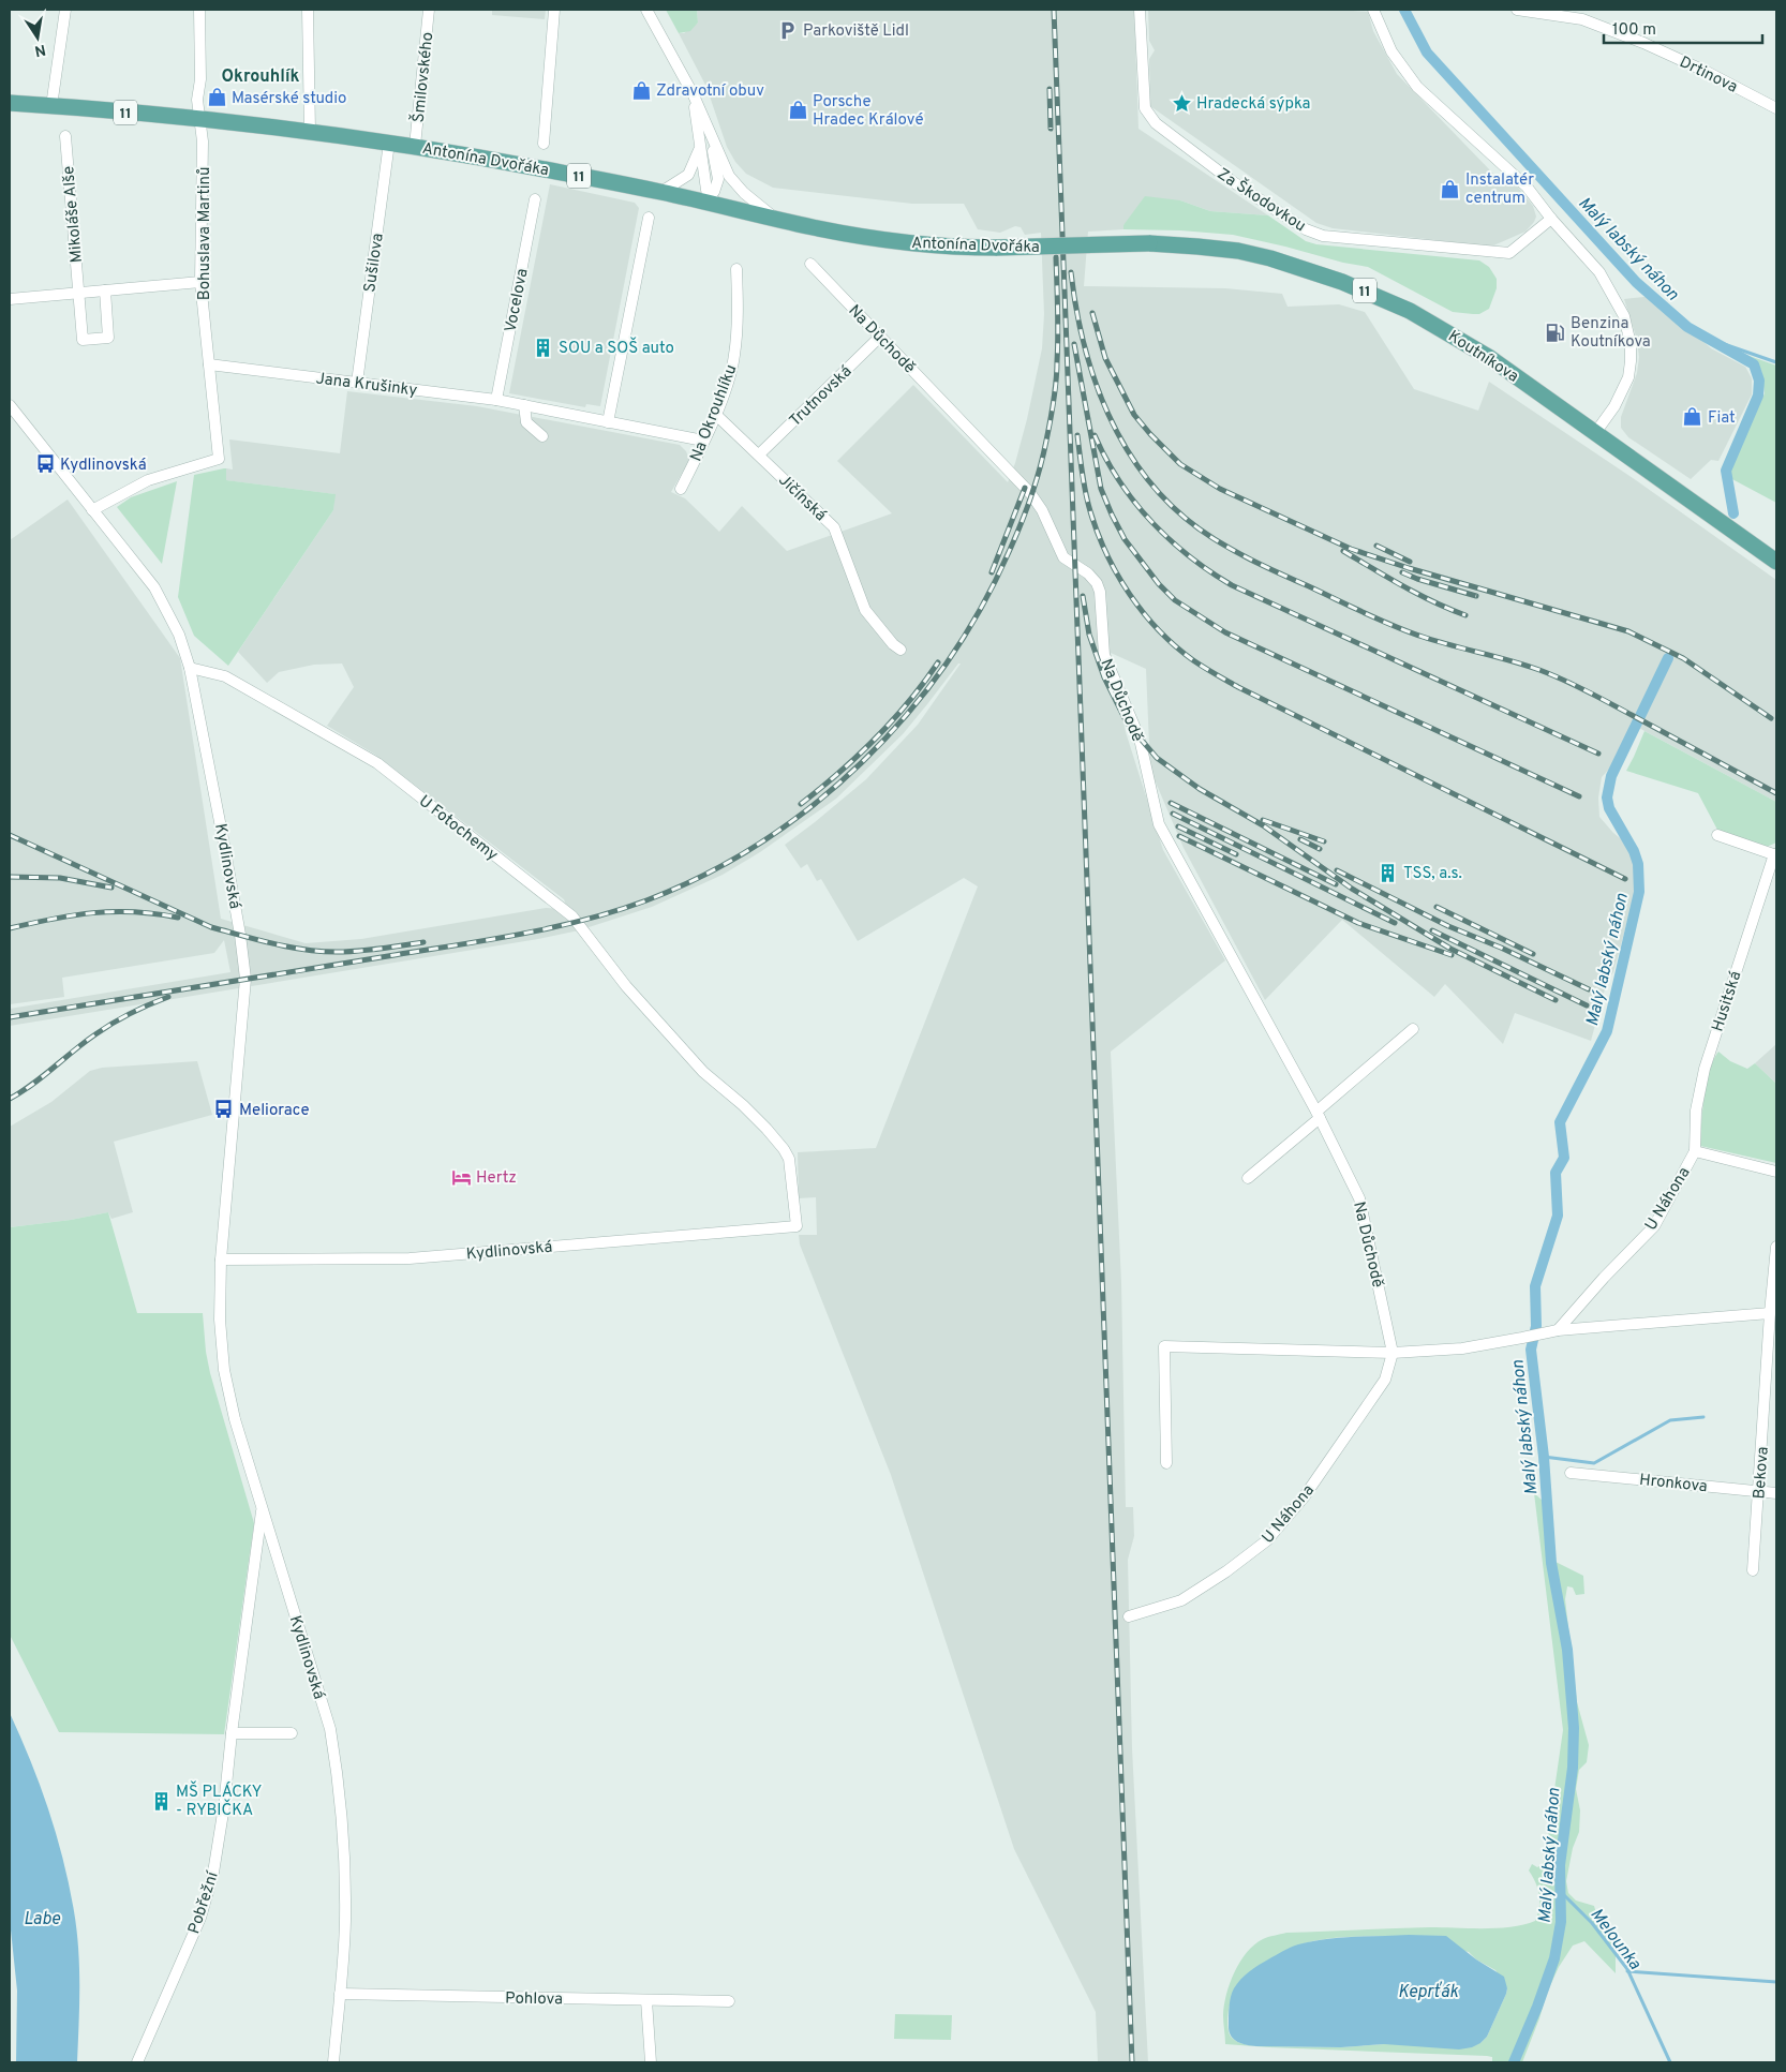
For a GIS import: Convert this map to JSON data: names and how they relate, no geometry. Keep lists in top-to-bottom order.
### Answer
{
  "streets": {
    "main road": ["11", "Antonína Dvořáka", "Koutníkova"],
    "street": [
      "Drtinova",
      "Šmilovského",
      "Za Škodovkou",
      "Mikoláše Alše",
      "Bohuslava Martinů",
      "Sušilova",
      "Vocelova",
      "Na Důchodě",
      "Jana Krušinky",
      "Trutnovská",
      "Na Okrouhlíku",
      "Jičínská",
      "U Fotochemy",
      "Kydlinovská",
      "Husitská",
      "U Náhona",
      "Bekova",
      "Hronkova",
      "Pobřežní",
      "Pohlova"
    ]
  },
  "crossings": [
    ["Šmilovského", "Antonína Dvořáka"],
    ["Antonína Dvořáka", "Bohuslava Martinů"],
    ["Antonína Dvořáka", "Sušilova"],
    ["Antonína Dvořáka", "Koutníkova"],
    ["Bohuslava Martinů", "Jana Krušinky"],
    ["Bohuslava Martinů", "Kydlinovská"],
    ["Sušilova", "Jana Krušinky"],
    ["Vocelova", "Jana Krušinky"],
    ["Na Důchodě", "Trutnovská"],
    ["Na Důchodě", "U Náhona"],
    ["Jana Krušinky", "Na Okrouhlíku"],
    ["Trutnovská", "Jičínská"],
    ["Na Okrouhlíku", "Jičínská"],
    ["U Fotochemy", "Kydlinovská"],
    ["Kydlinovská", "Pobřežní"],
    ["Kydlinovská", "Pohlova"],
    ["Husitská", "U Náhona"],
    ["Bekova", "Hronkova"]
  ],
  "districts": ["Okrouhlík"],
  "water": [
    "Malý labský náhon",
    "Labe",
    "Melounka",
    "Keprťák"
  ],
  "places": {
    "parking": ["Parkoviště Lidl"],
    "shop": [
      "Zdravotní obuv",
      "Masérské studio",
      "Porsche Hradec Králové",
      "Instalatér centrum",
      "Fiat"
    ],
    "place": ["Hradecká sýpka"],
    "fuel station": ["Benzina Koutníkova"],
    "building": ["SOU a SOŠ auto", "TSS, a.s.", "MŠ PLÁCKY - RYBIČKA"],
    "bus stop": ["Kydlinovská", "Meliorace"],
    "hotel": ["Hertz"]
  },
  "scale_bar": "100 m",
  "north": "bottom"
}
